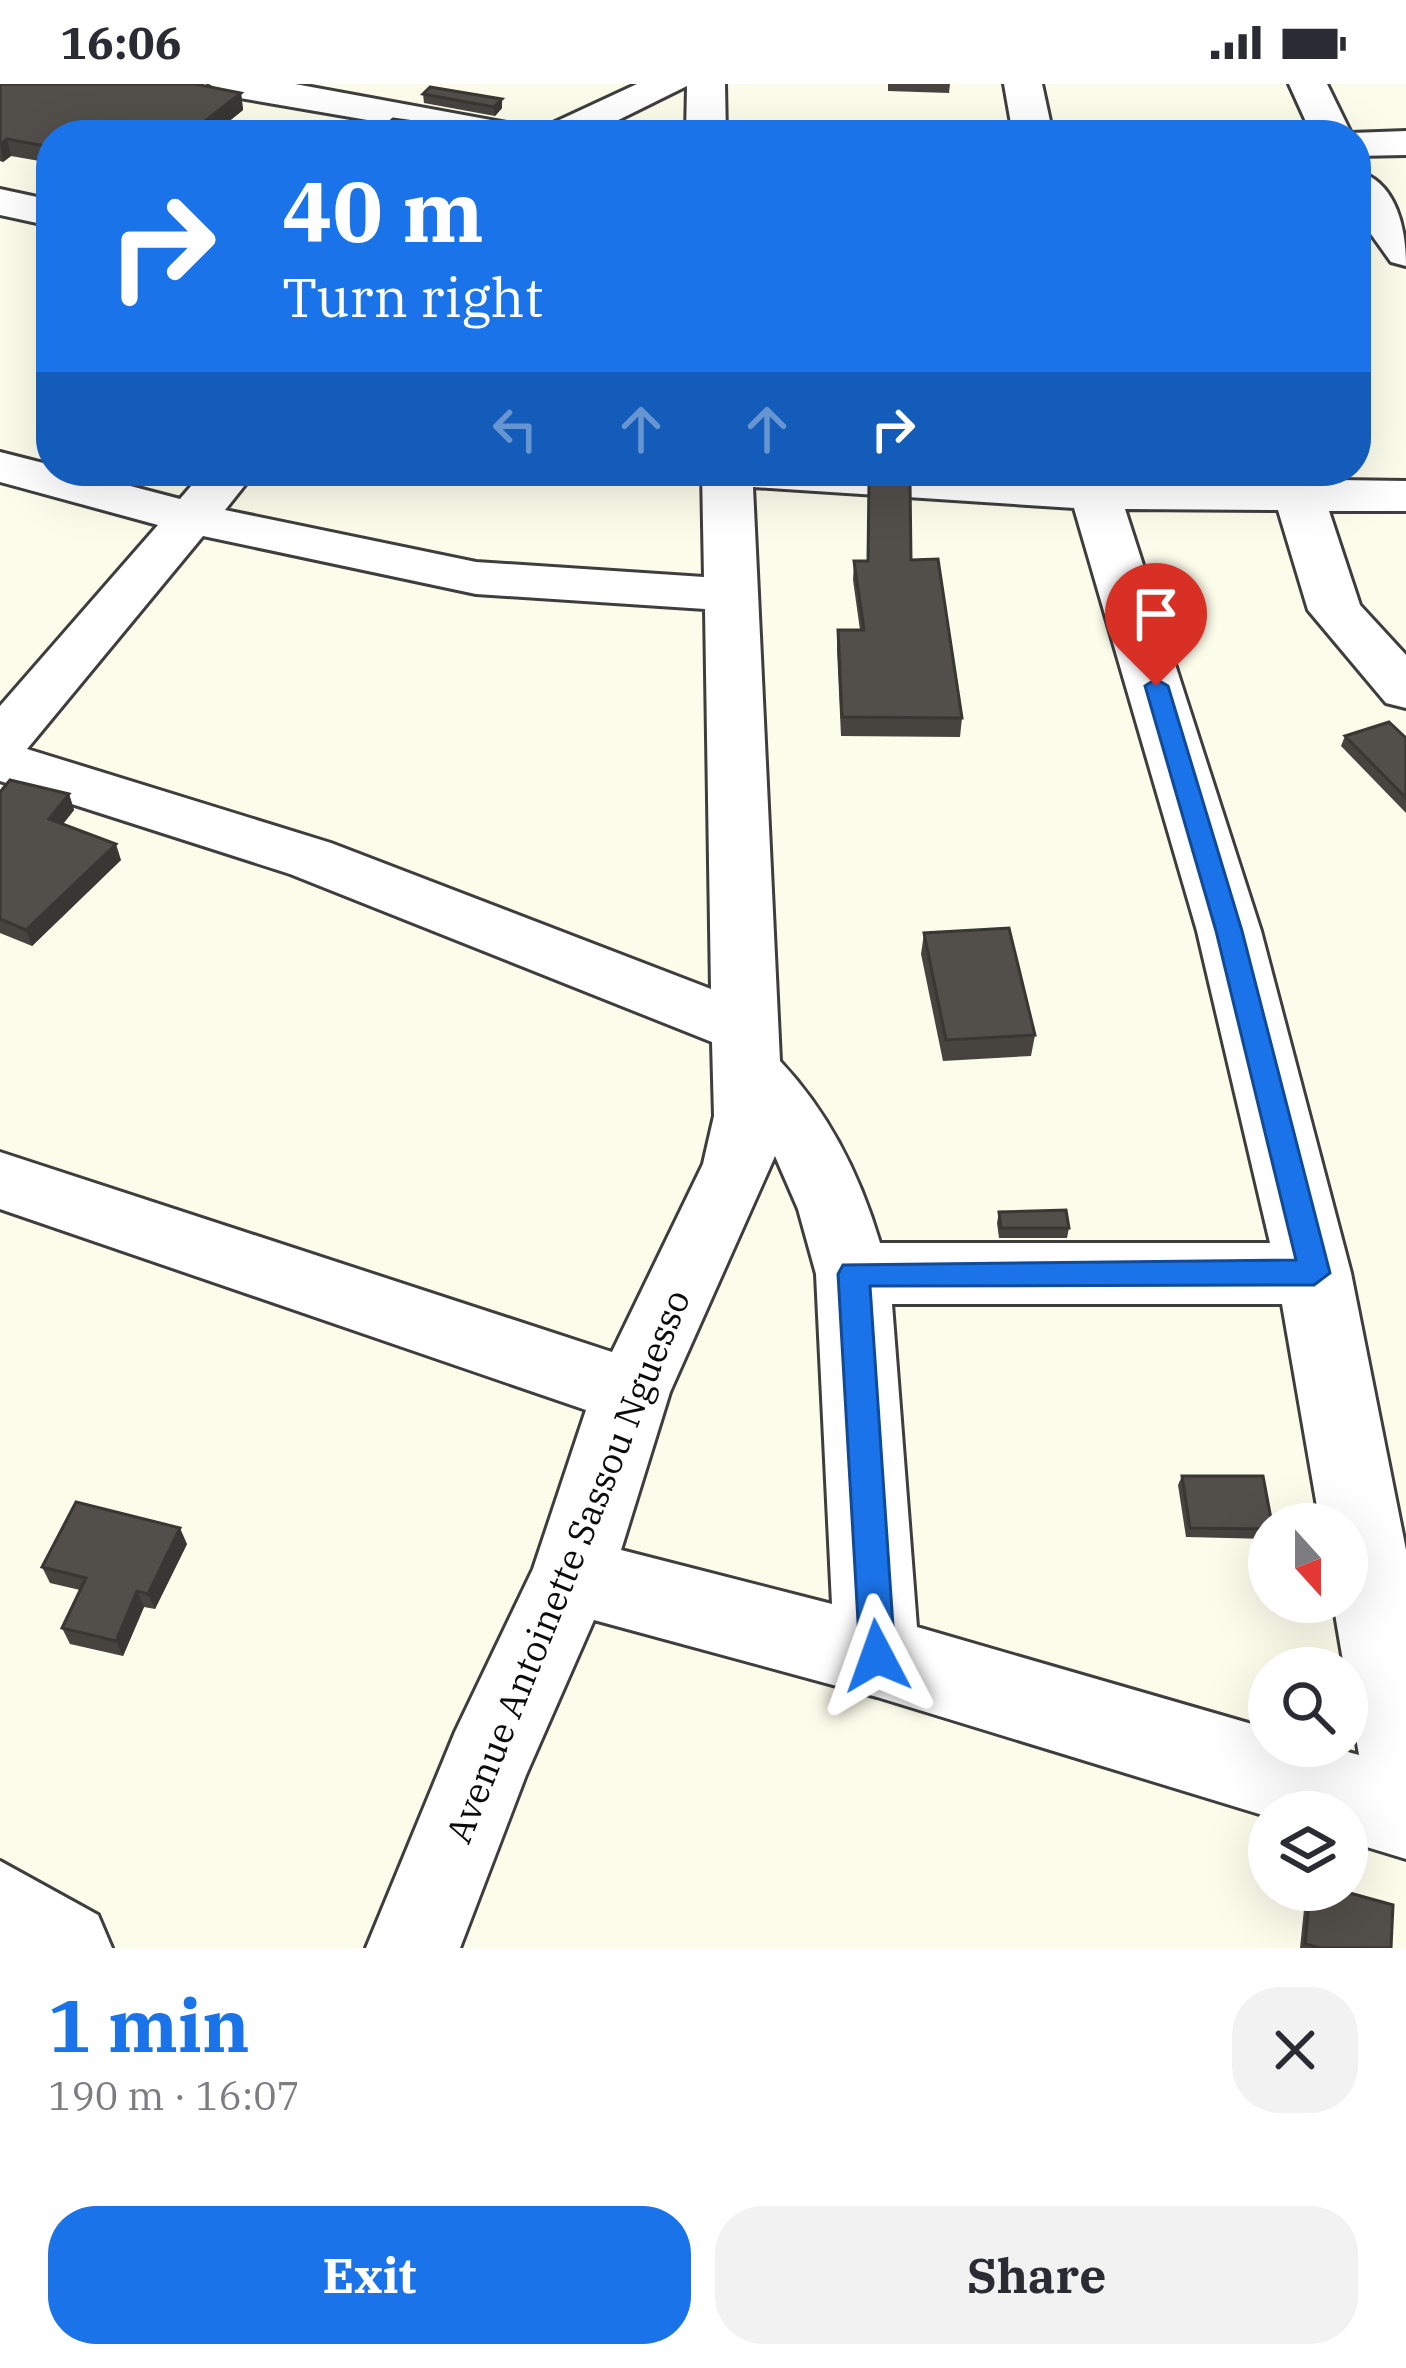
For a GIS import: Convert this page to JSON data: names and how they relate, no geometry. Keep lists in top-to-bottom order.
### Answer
{
  "streets": {
    "street": ["Avenue Antoinette Sassou Nguesso"]
  },
  "north": "bottom",
  "page": {
    "status": "16:06",
    "turn": ["40 m", "Turn right"],
    "heading": ["1 min", "190 m · 16:07"],
    "buttons": ["Exit", "Share"]
  }
}
